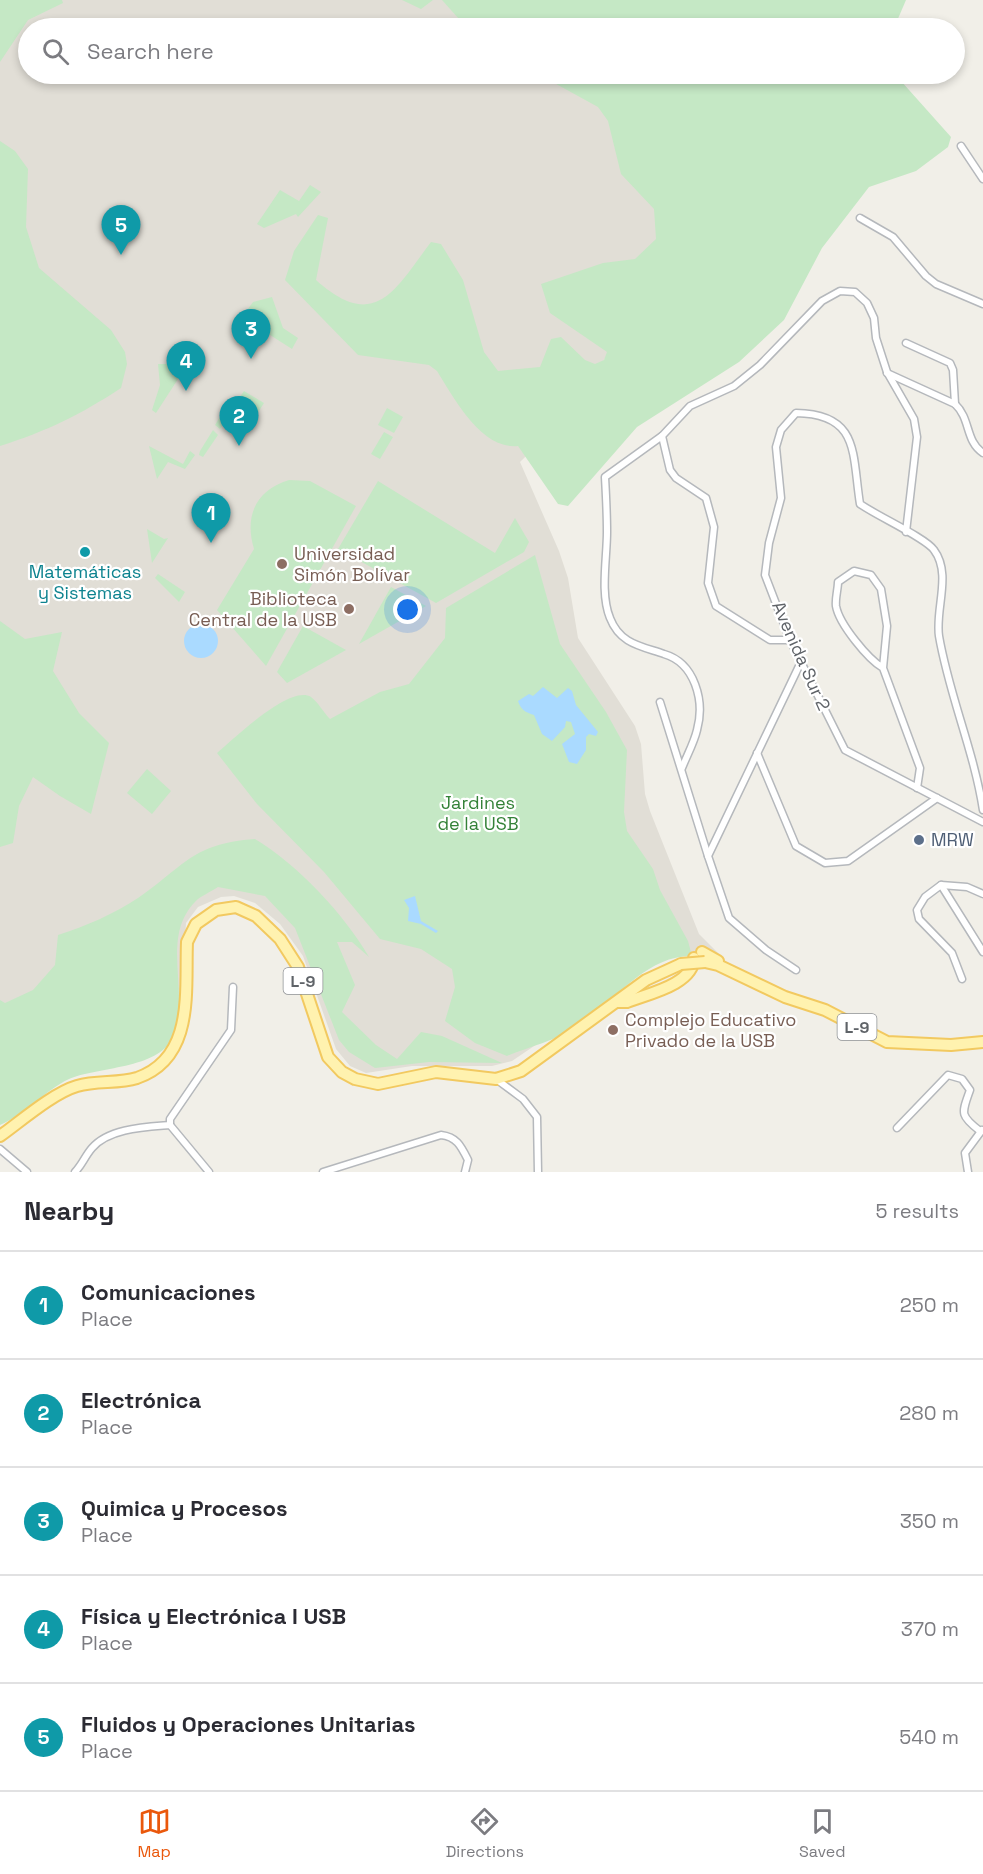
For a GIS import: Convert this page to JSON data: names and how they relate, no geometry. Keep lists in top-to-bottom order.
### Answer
{
  "streets": {
    "main road": ["L-9"],
    "street": ["Avenida Sur 2"]
  },
  "parks": ["Jardines de la USB"],
  "places": [
    "Matemáticas y Sistemas",
    "Universidad Simón Bolívar",
    "Biblioteca Central de la USB",
    "MRW",
    "Complejo Educativo Privado de la USB"
  ],
  "page": {
    "search": "Search here",
    "pins": [
      "5",
      "3",
      "4",
      "2",
      "1"
    ],
    "heading": ["Nearby", "5 results"],
    "list": [
      {
        "mark": "1",
        "name": "Comunicaciones",
        "note": "Place",
        "value": "250 m"
      },
      {
        "mark": "2",
        "name": "Electrónica",
        "note": "Place",
        "value": "280 m"
      },
      {
        "mark": "3",
        "name": "Quimica y Procesos",
        "note": "Place",
        "value": "350 m"
      },
      {
        "mark": "4",
        "name": "Física y Electrónica I USB",
        "note": "Place",
        "value": "370 m"
      },
      {
        "mark": "5",
        "name": "Fluidos y Operaciones Unitarias",
        "note": "Place",
        "value": "540 m"
      }
    ],
    "nav": ["Map", "Directions", "Saved"]
  }
}
